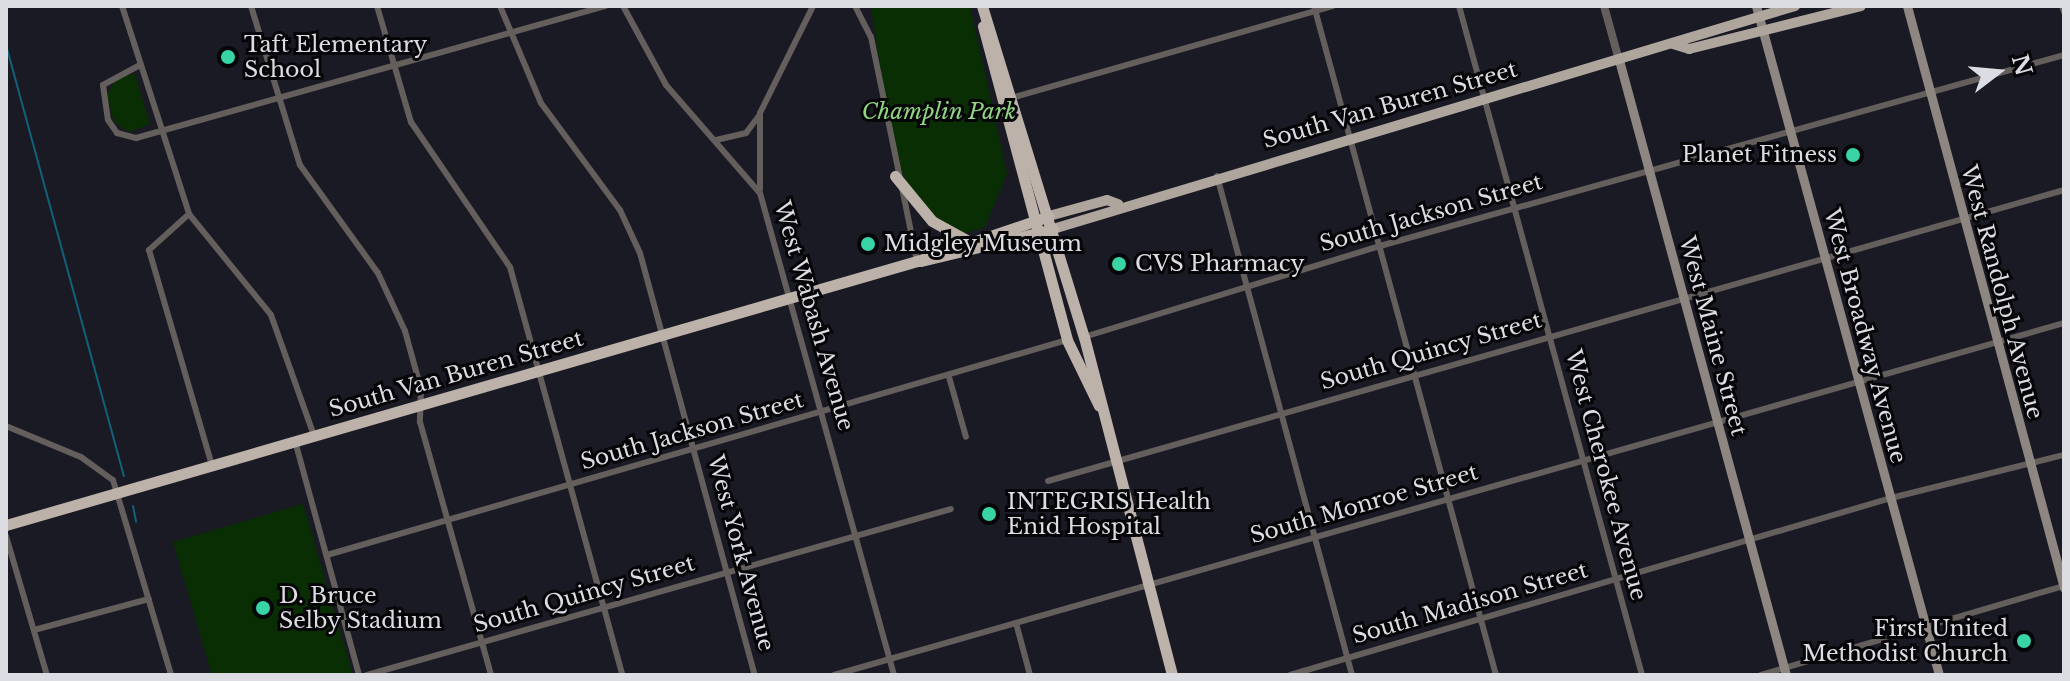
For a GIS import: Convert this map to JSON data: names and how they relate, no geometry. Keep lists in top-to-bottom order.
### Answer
{
  "streets": {
    "highway": ["South Van Buren Street"],
    "main road": ["West Randolph Avenue", "West Maine Street", "West Broadway Avenue"],
    "street": [
      "South Jackson Street",
      "West Wabash Avenue",
      "South Quincy Street",
      "West Cherokee Avenue",
      "South Monroe Street",
      "West York Avenue",
      "South Madison Street"
    ]
  },
  "crossings": [
    ["South Van Buren Street", "West Wabash Avenue"],
    ["South Van Buren Street", "West Maine Street"],
    ["South Van Buren Street", "West Cherokee Avenue"],
    ["South Van Buren Street", "West York Avenue"],
    ["South Jackson Street", "West Randolph Avenue"],
    ["South Jackson Street", "West Wabash Avenue"],
    ["South Jackson Street", "West Maine Street"],
    ["South Jackson Street", "West Broadway Avenue"],
    ["South Jackson Street", "West Cherokee Avenue"],
    ["South Jackson Street", "West York Avenue"],
    ["West Randolph Avenue", "South Quincy Street"],
    ["West Randolph Avenue", "South Monroe Street"],
    ["West Randolph Avenue", "South Madison Street"],
    ["West Wabash Avenue", "South Quincy Street"],
    ["West Wabash Avenue", "South Monroe Street"],
    ["West Maine Street", "South Quincy Street"],
    ["West Maine Street", "South Monroe Street"],
    ["West Maine Street", "South Madison Street"],
    ["West Broadway Avenue", "South Quincy Street"],
    ["West Broadway Avenue", "South Monroe Street"],
    ["West Broadway Avenue", "South Madison Street"],
    ["South Quincy Street", "West Cherokee Avenue"],
    ["South Quincy Street", "West York Avenue"],
    ["West Cherokee Avenue", "South Monroe Street"],
    ["West Cherokee Avenue", "South Madison Street"]
  ],
  "parks": ["Champlin Park"],
  "places": [
    "Taft Elementary School",
    "Planet Fitness",
    "Midgley Museum",
    "CVS Pharmacy",
    "INTEGRIS Health Enid Hospital",
    "D. Bruce Selby Stadium",
    "First United Methodist Church"
  ],
  "north": "right"
}
